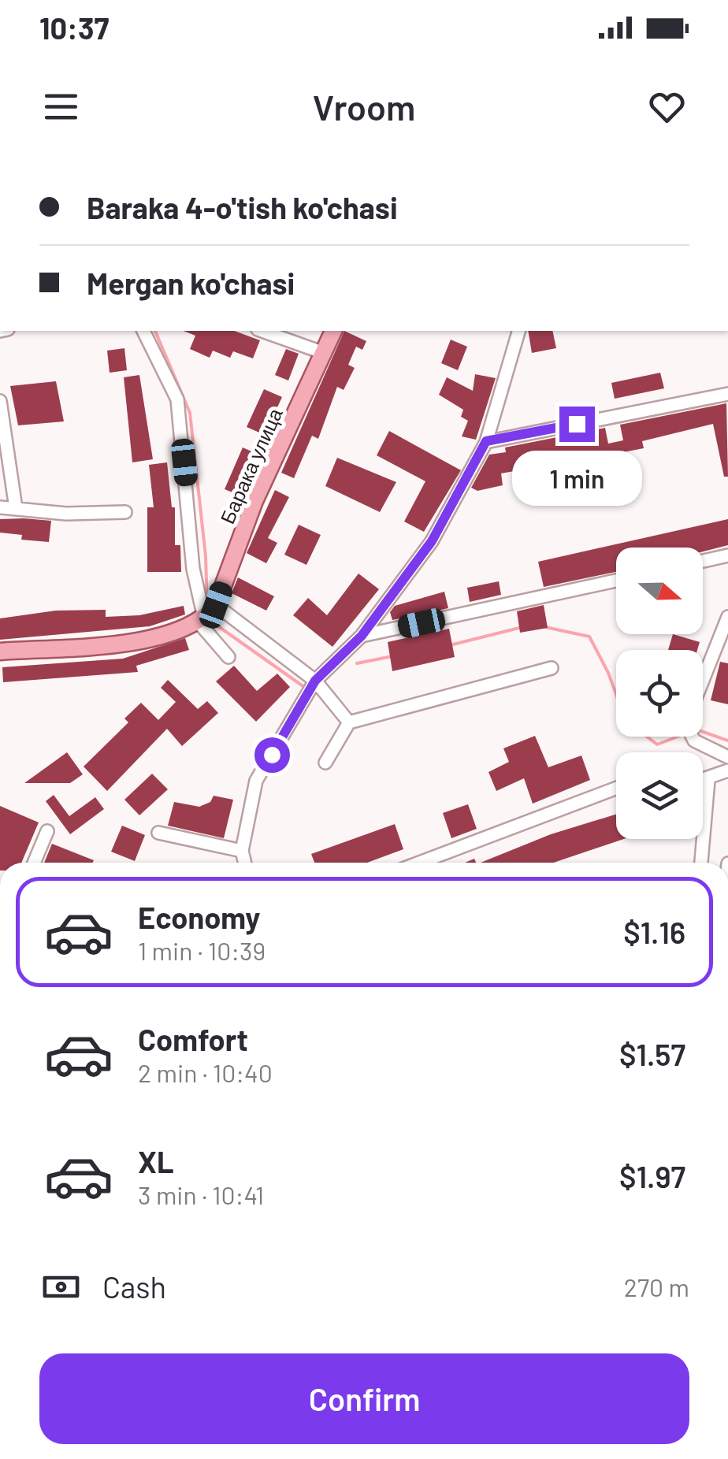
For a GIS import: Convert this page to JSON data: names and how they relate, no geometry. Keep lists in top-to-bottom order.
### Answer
{
  "streets": {
    "main road": ["Барака улица"]
  },
  "north": "right",
  "page": {
    "status": "10:37",
    "header": "Vroom",
    "banner": ["Baraka 4-o'tish ko'chasi", "Mergan ko'chasi"],
    "bubble": "1 min",
    "list": [
      {
        "name": "Economy",
        "note": "1 min · 10:39",
        "value": "$1.16"
      },
      {
        "name": "Comfort",
        "note": "2 min · 10:40",
        "value": "$1.57"
      },
      {
        "name": "XL",
        "note": "3 min · 10:41",
        "value": "$1.97"
      }
    ],
    "pay": ["Cash", "270 m"],
    "buttons": "Confirm"
  }
}
